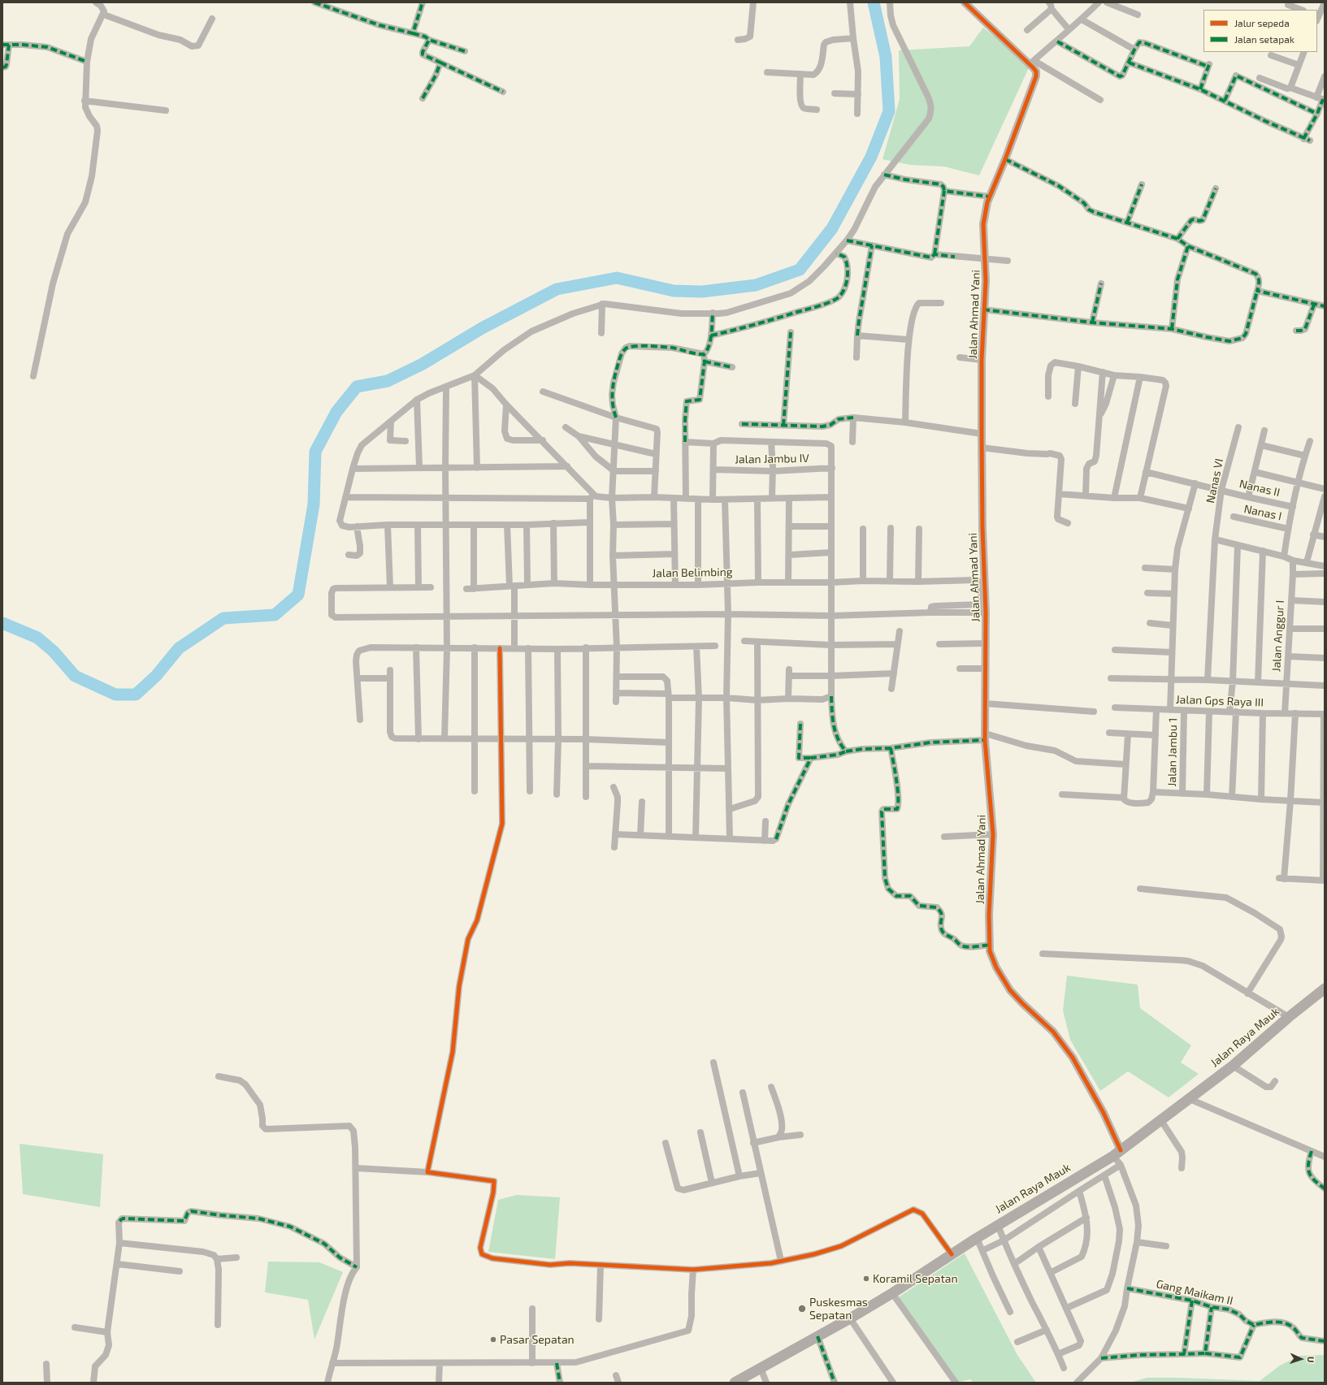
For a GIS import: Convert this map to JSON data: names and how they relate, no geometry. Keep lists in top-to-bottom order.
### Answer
{
  "streets": {
    "main road": ["Jalan Raya Mauk"],
    "street": [
      "Jalan Ahmad Yani",
      "Jalan Jambu IV",
      "Nanas VI",
      "Nanas II",
      "Nanas I",
      "Jalan Belimbing",
      "Jalan Anggur I",
      "Jalan Gps Raya III",
      "Jalan Jambu 1",
      "Gang Maikam II"
    ]
  },
  "crossings": [
    ["Jalan Ahmad Yani", "Jalan Raya Mauk"],
    ["Nanas VI", "Nanas II"],
    ["Jalan Anggur I", "Jalan Gps Raya III"],
    ["Jalan Gps Raya III", "Jalan Jambu 1"]
  ],
  "places": ["Koramil Sepatan", "Puskesmas Sepatan", "Pasar Sepatan"],
  "legend": ["Jalur sepeda", "Jalan setapak"],
  "north": "right"
}
